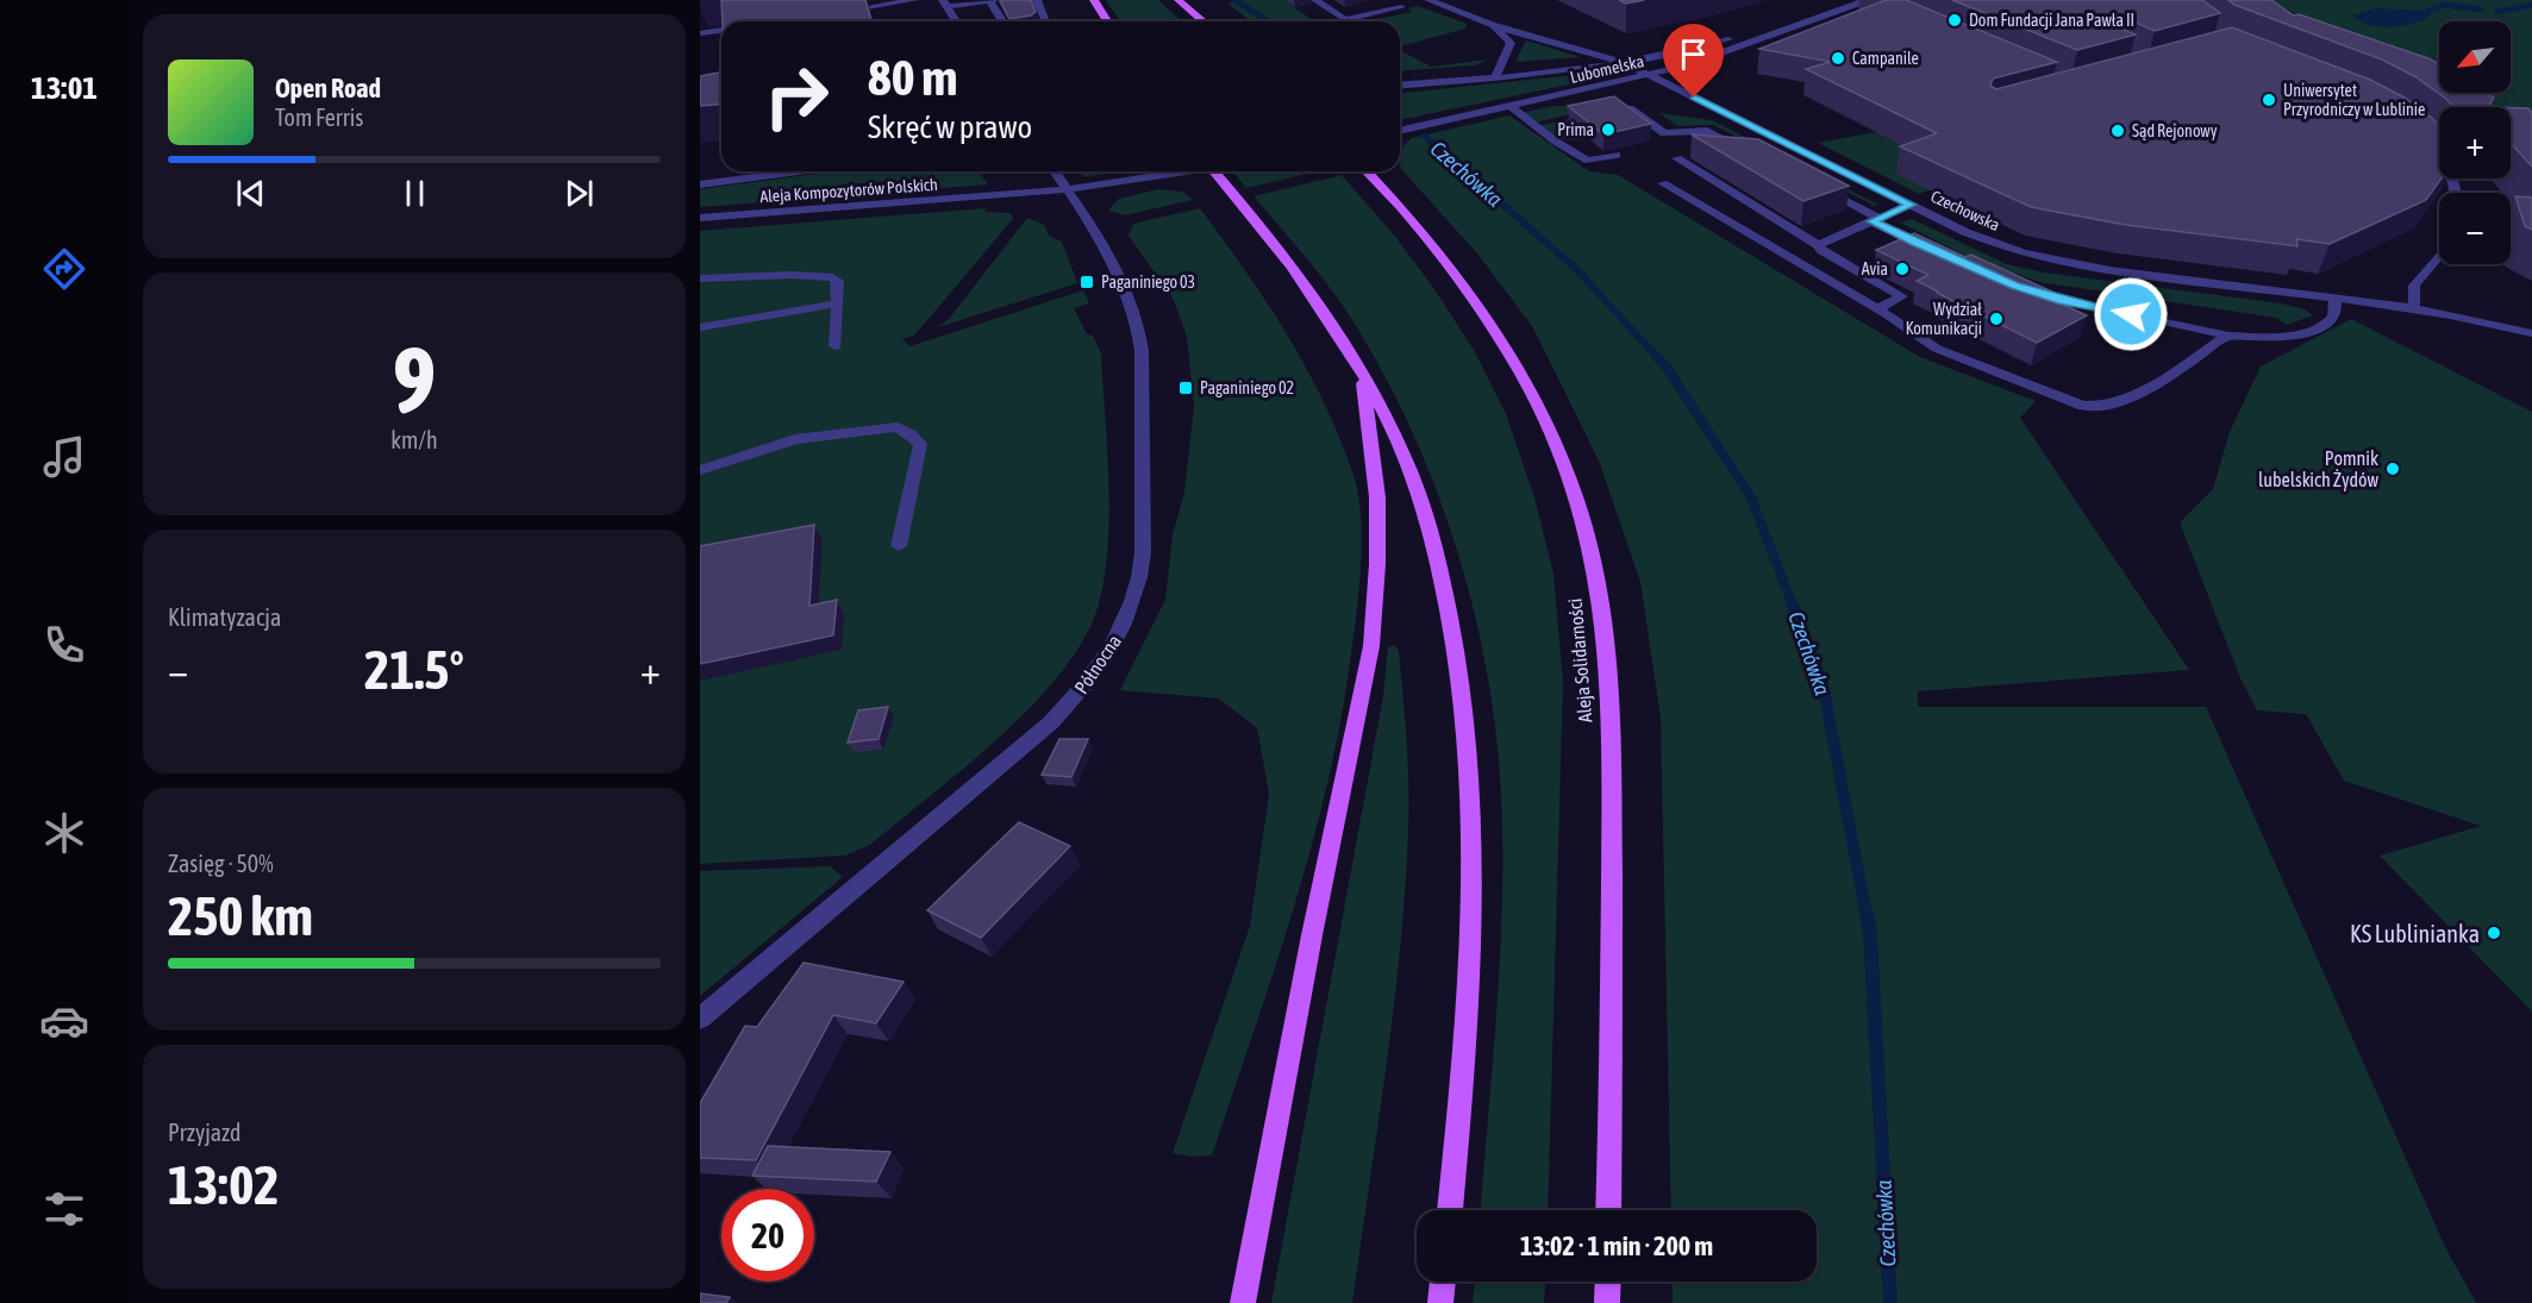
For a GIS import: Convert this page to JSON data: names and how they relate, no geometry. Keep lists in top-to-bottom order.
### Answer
{
  "streets": {
    "main road": ["Aleja Solidarności"],
    "street": [
      "Lubomelska",
      "Aleja Kompozytorów Polskich",
      "Czechowska",
      "Północna"
    ]
  },
  "crossings": [
    ["Lubomelska", "Czechowska"],
    ["Aleja Kompozytorów Polskich", "Północna"]
  ],
  "water": ["Czechówka"],
  "places": {
    "other": [
      "Dom Fundacji Jana Pawła II",
      "Campanile",
      "Uniwersytet Przyrodniczy w Lublinie",
      "Prima",
      "Sąd Rejonowy",
      "Avia",
      "Wydział Komunikacji",
      "Pomnik lubelskich Żydów",
      "KS Lublinianka"
    ],
    "transit": ["Paganiniego 03", "Paganiniego 02"]
  },
  "north": "bottom left",
  "page": {
    "tabs": "13:01",
    "map_buttons": ["+", "−"],
    "turn": ["80 m", "Skręć w prawo"],
    "song": ["Open Road", "Tom Ferris"],
    "tile": [
      ["9", "km/h"],
      "Klimatyzacja",
      ["Zasięg · 50%", "250 km"],
      ["Przyjazd", "13:02"]
    ],
    "heat": ["−", "21.5°", "+"],
    "limit": "20",
    "trip": "13:02 · 1 min · 200 m"
  }
}
